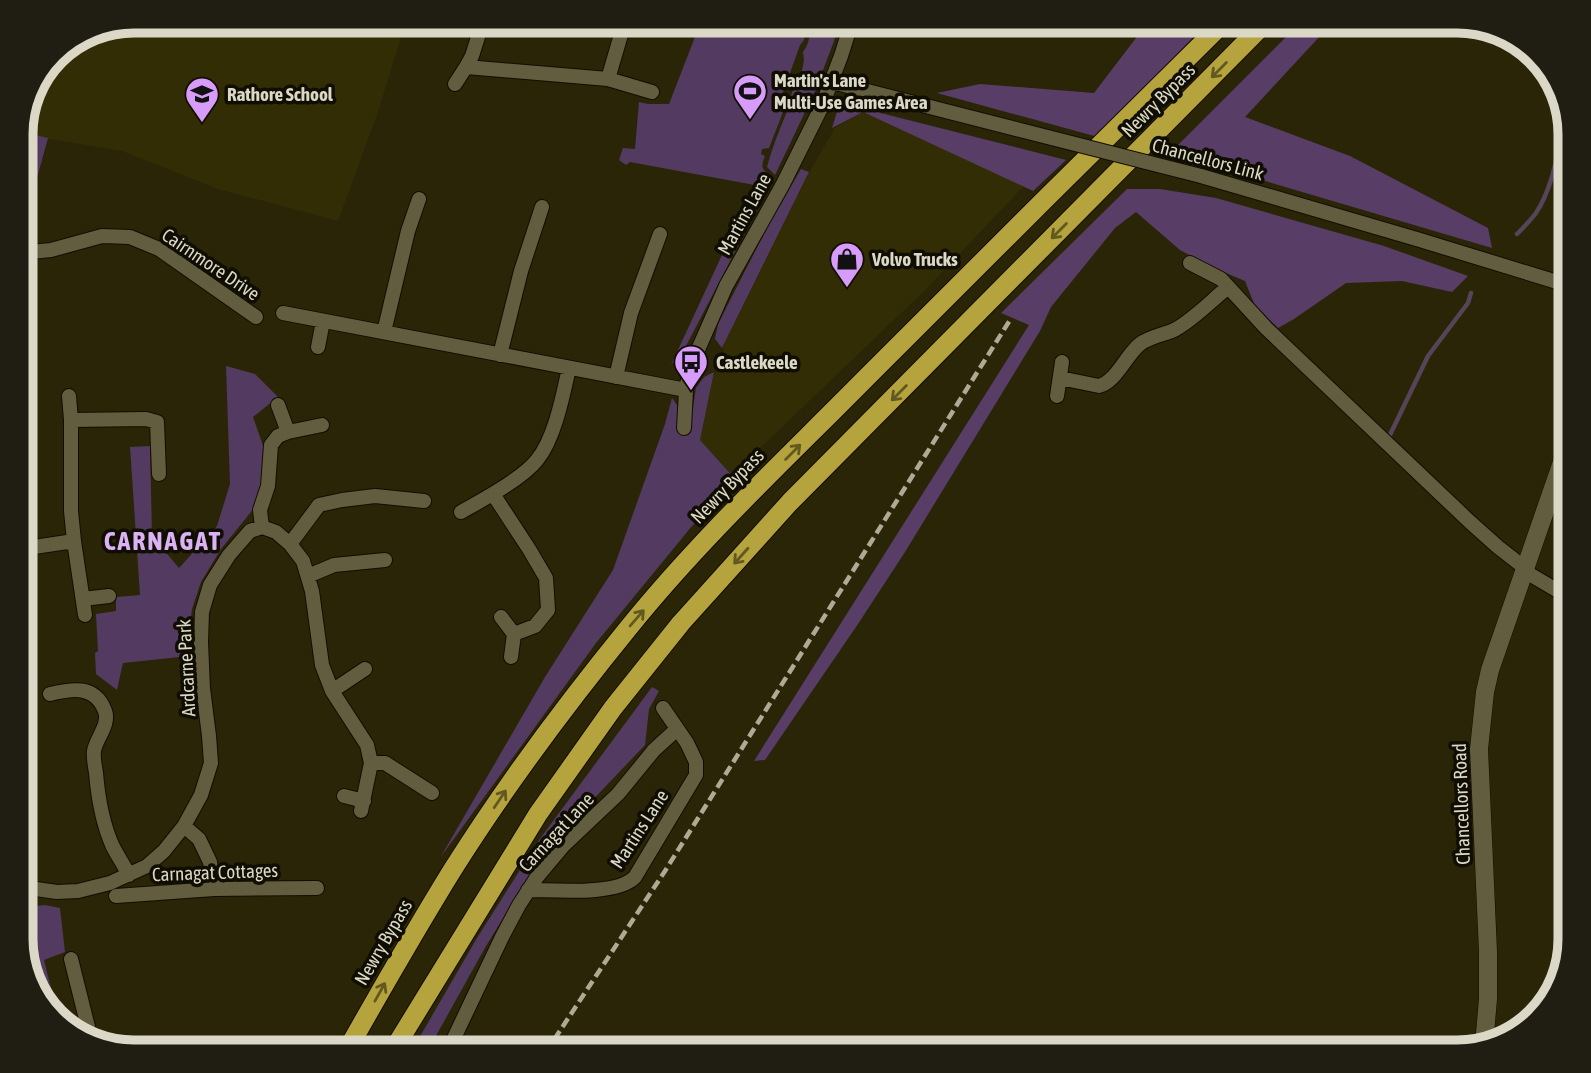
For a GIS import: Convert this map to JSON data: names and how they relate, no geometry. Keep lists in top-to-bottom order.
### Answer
{
  "streets": {
    "highway": ["Newry Bypass"],
    "street": [
      "Chancellors Link",
      "Martins Lane",
      "Cairnmore Drive",
      "Ardcarne Park",
      "Chancellors Road",
      "Carnagat Lane",
      "Carnagat Cottages"
    ]
  },
  "crossings": [
    ["Chancellors Link", "Martins Lane"],
    ["Martins Lane", "Carnagat Lane"]
  ],
  "districts": ["CARNAGAT"],
  "places": {
    "sports": ["Martin's Lane Multi-Use Games Area"],
    "school or university": ["Rathore School"],
    "shop": ["Volvo Trucks"],
    "bus stop": ["Castlekeele"]
  }
}
